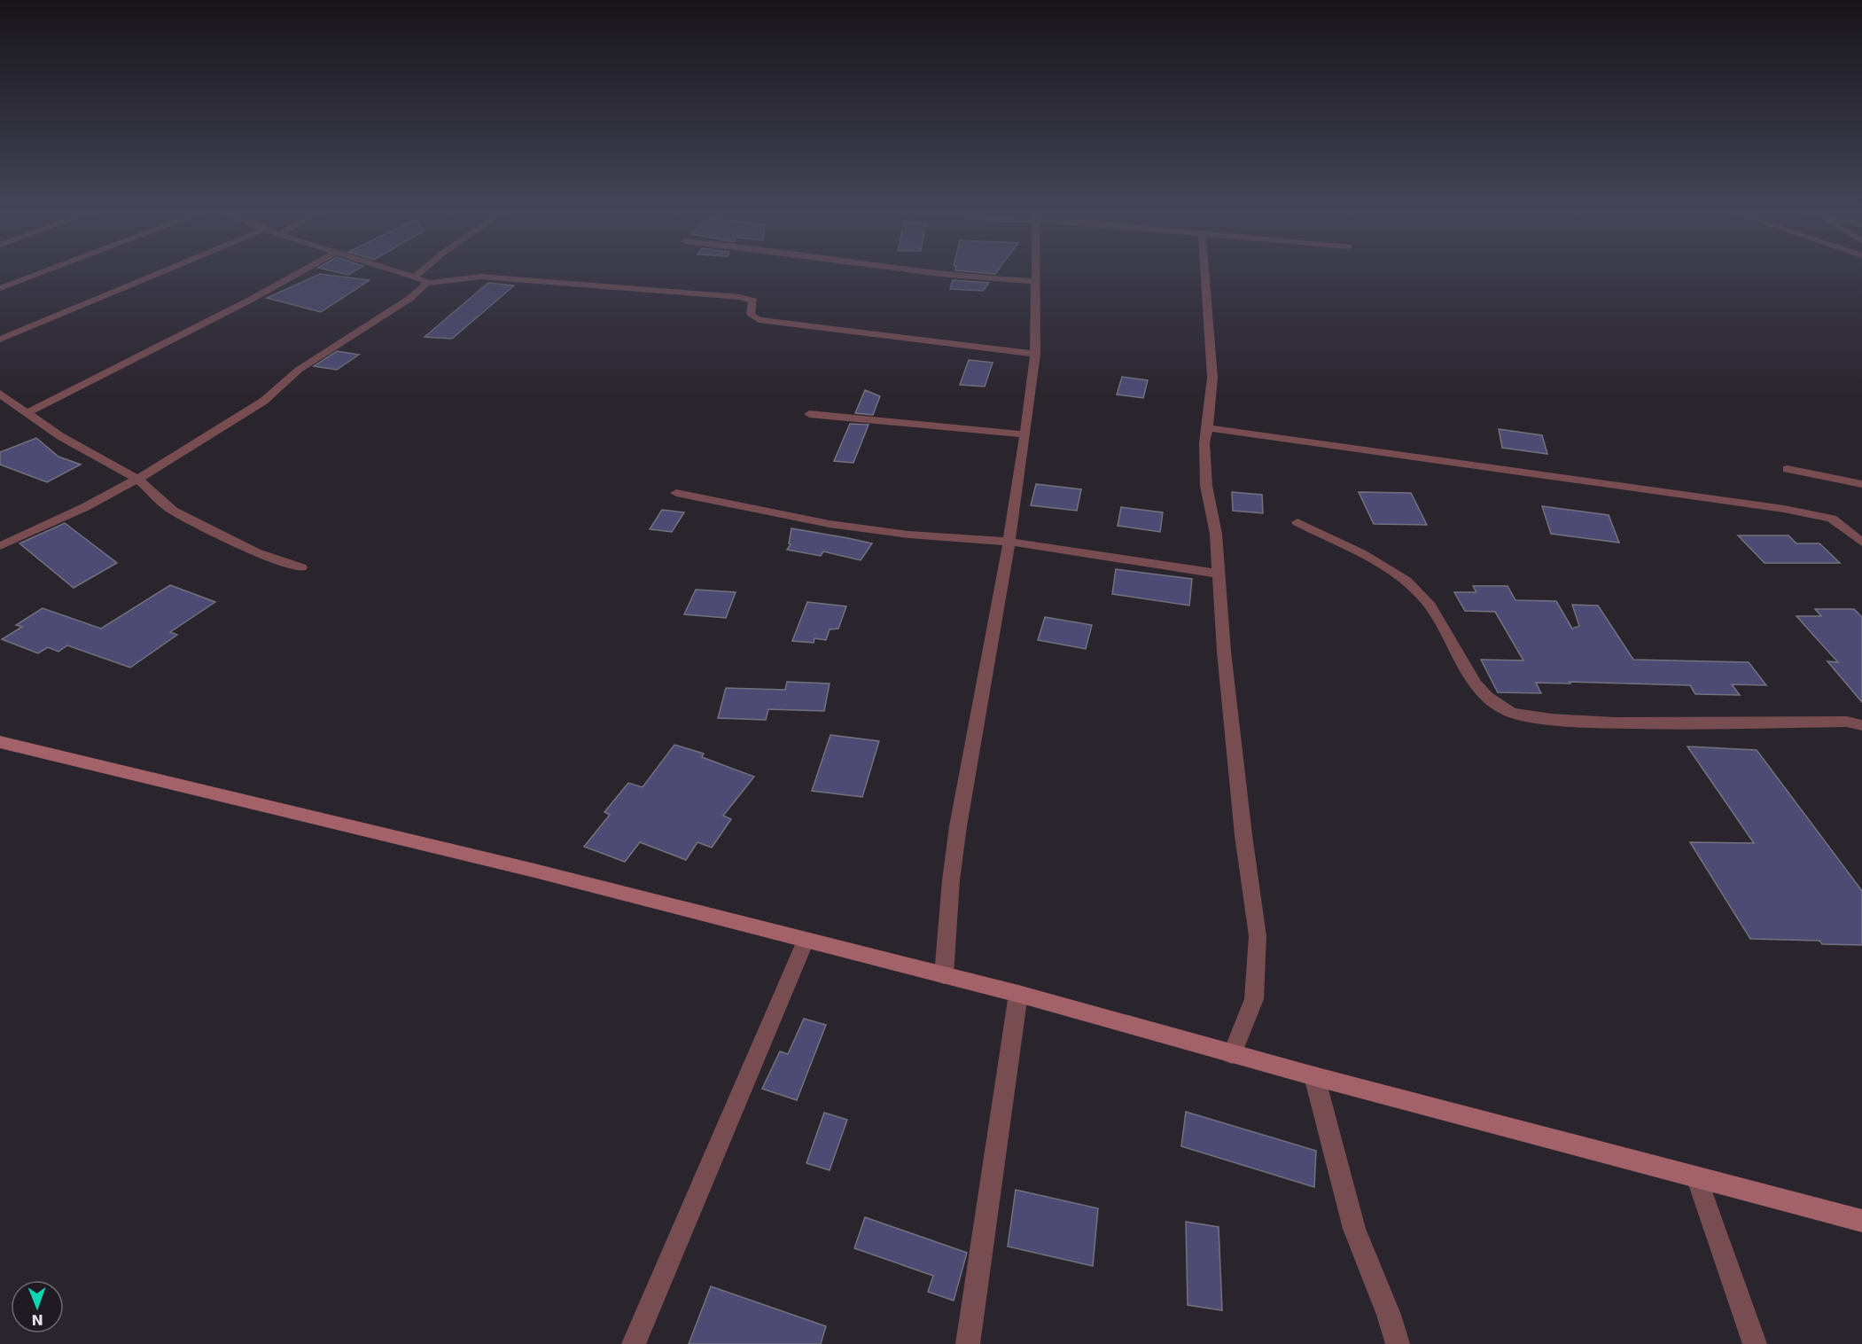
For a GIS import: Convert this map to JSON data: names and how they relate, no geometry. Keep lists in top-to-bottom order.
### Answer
{
  "north": "bottom"
}
